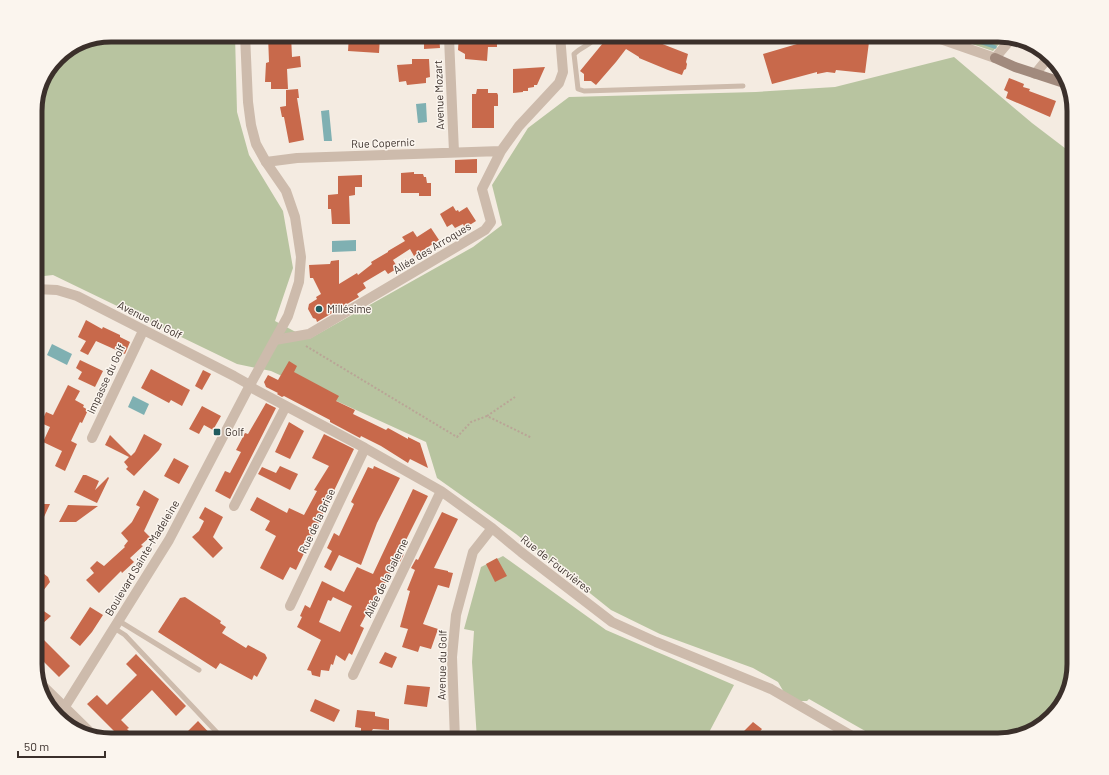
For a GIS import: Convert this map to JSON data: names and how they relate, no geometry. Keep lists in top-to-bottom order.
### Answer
{
  "streets": {
    "street": [
      "Avenue Mozart",
      "Rue Copernic",
      "Allée des Arroques",
      "Avenue du Golf",
      "Impasse du Golf",
      "Rue de la Brise",
      "Boulevard Sainte-Madeleine",
      "Rue de Fourvières",
      "Allée de la Galerne"
    ]
  },
  "crossings": [
    ["Avenue Mozart", "Rue Copernic"],
    ["Rue Copernic", "Allée des Arroques"],
    ["Rue Copernic", "Boulevard Sainte-Madeleine"],
    ["Allée des Arroques", "Boulevard Sainte-Madeleine"],
    ["Avenue du Golf", "Impasse du Golf"],
    ["Avenue du Golf", "Boulevard Sainte-Madeleine"],
    ["Avenue du Golf", "Rue de Fourvières"],
    ["Rue de la Brise", "Rue de Fourvières"],
    ["Boulevard Sainte-Madeleine", "Rue de Fourvières"],
    ["Rue de Fourvières", "Allée de la Galerne"]
  ],
  "places": {
    "other": ["Millésime"],
    "transit": ["Golf"]
  },
  "scale_bar": "50 m"
}
